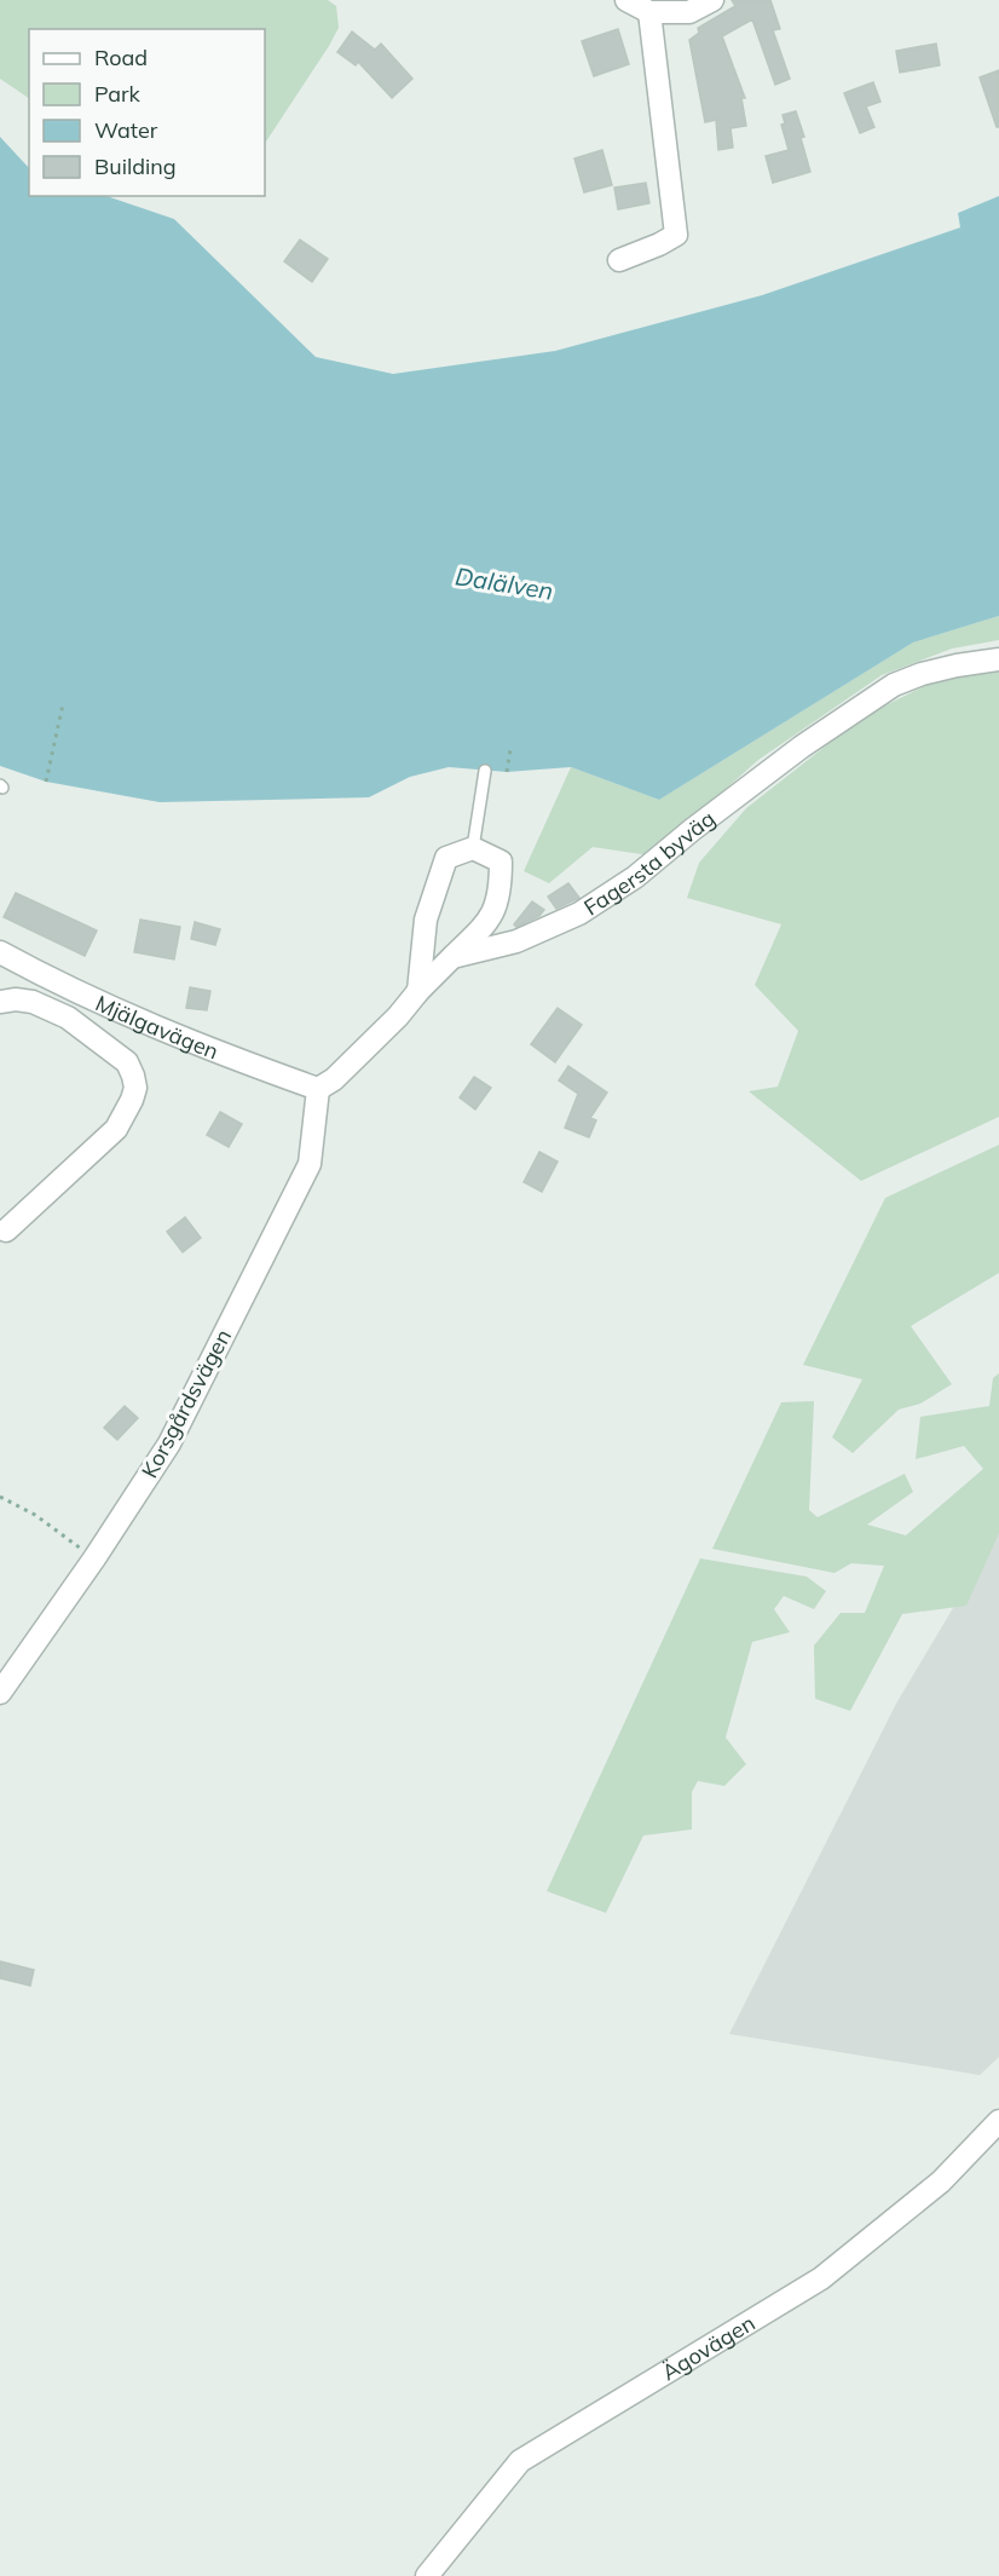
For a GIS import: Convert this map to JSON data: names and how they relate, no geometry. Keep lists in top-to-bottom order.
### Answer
{
  "streets": {
    "street": [
      "Fagersta byväg",
      "Mjälgavägen",
      "Korsgårdsvägen",
      "Ägovägen"
    ]
  },
  "crossings": [
    ["Mjälgavägen", "Korsgårdsvägen"]
  ],
  "water": ["Dalälven"],
  "legend": [
    "Road",
    "Park",
    "Water",
    "Building"
  ]
}
